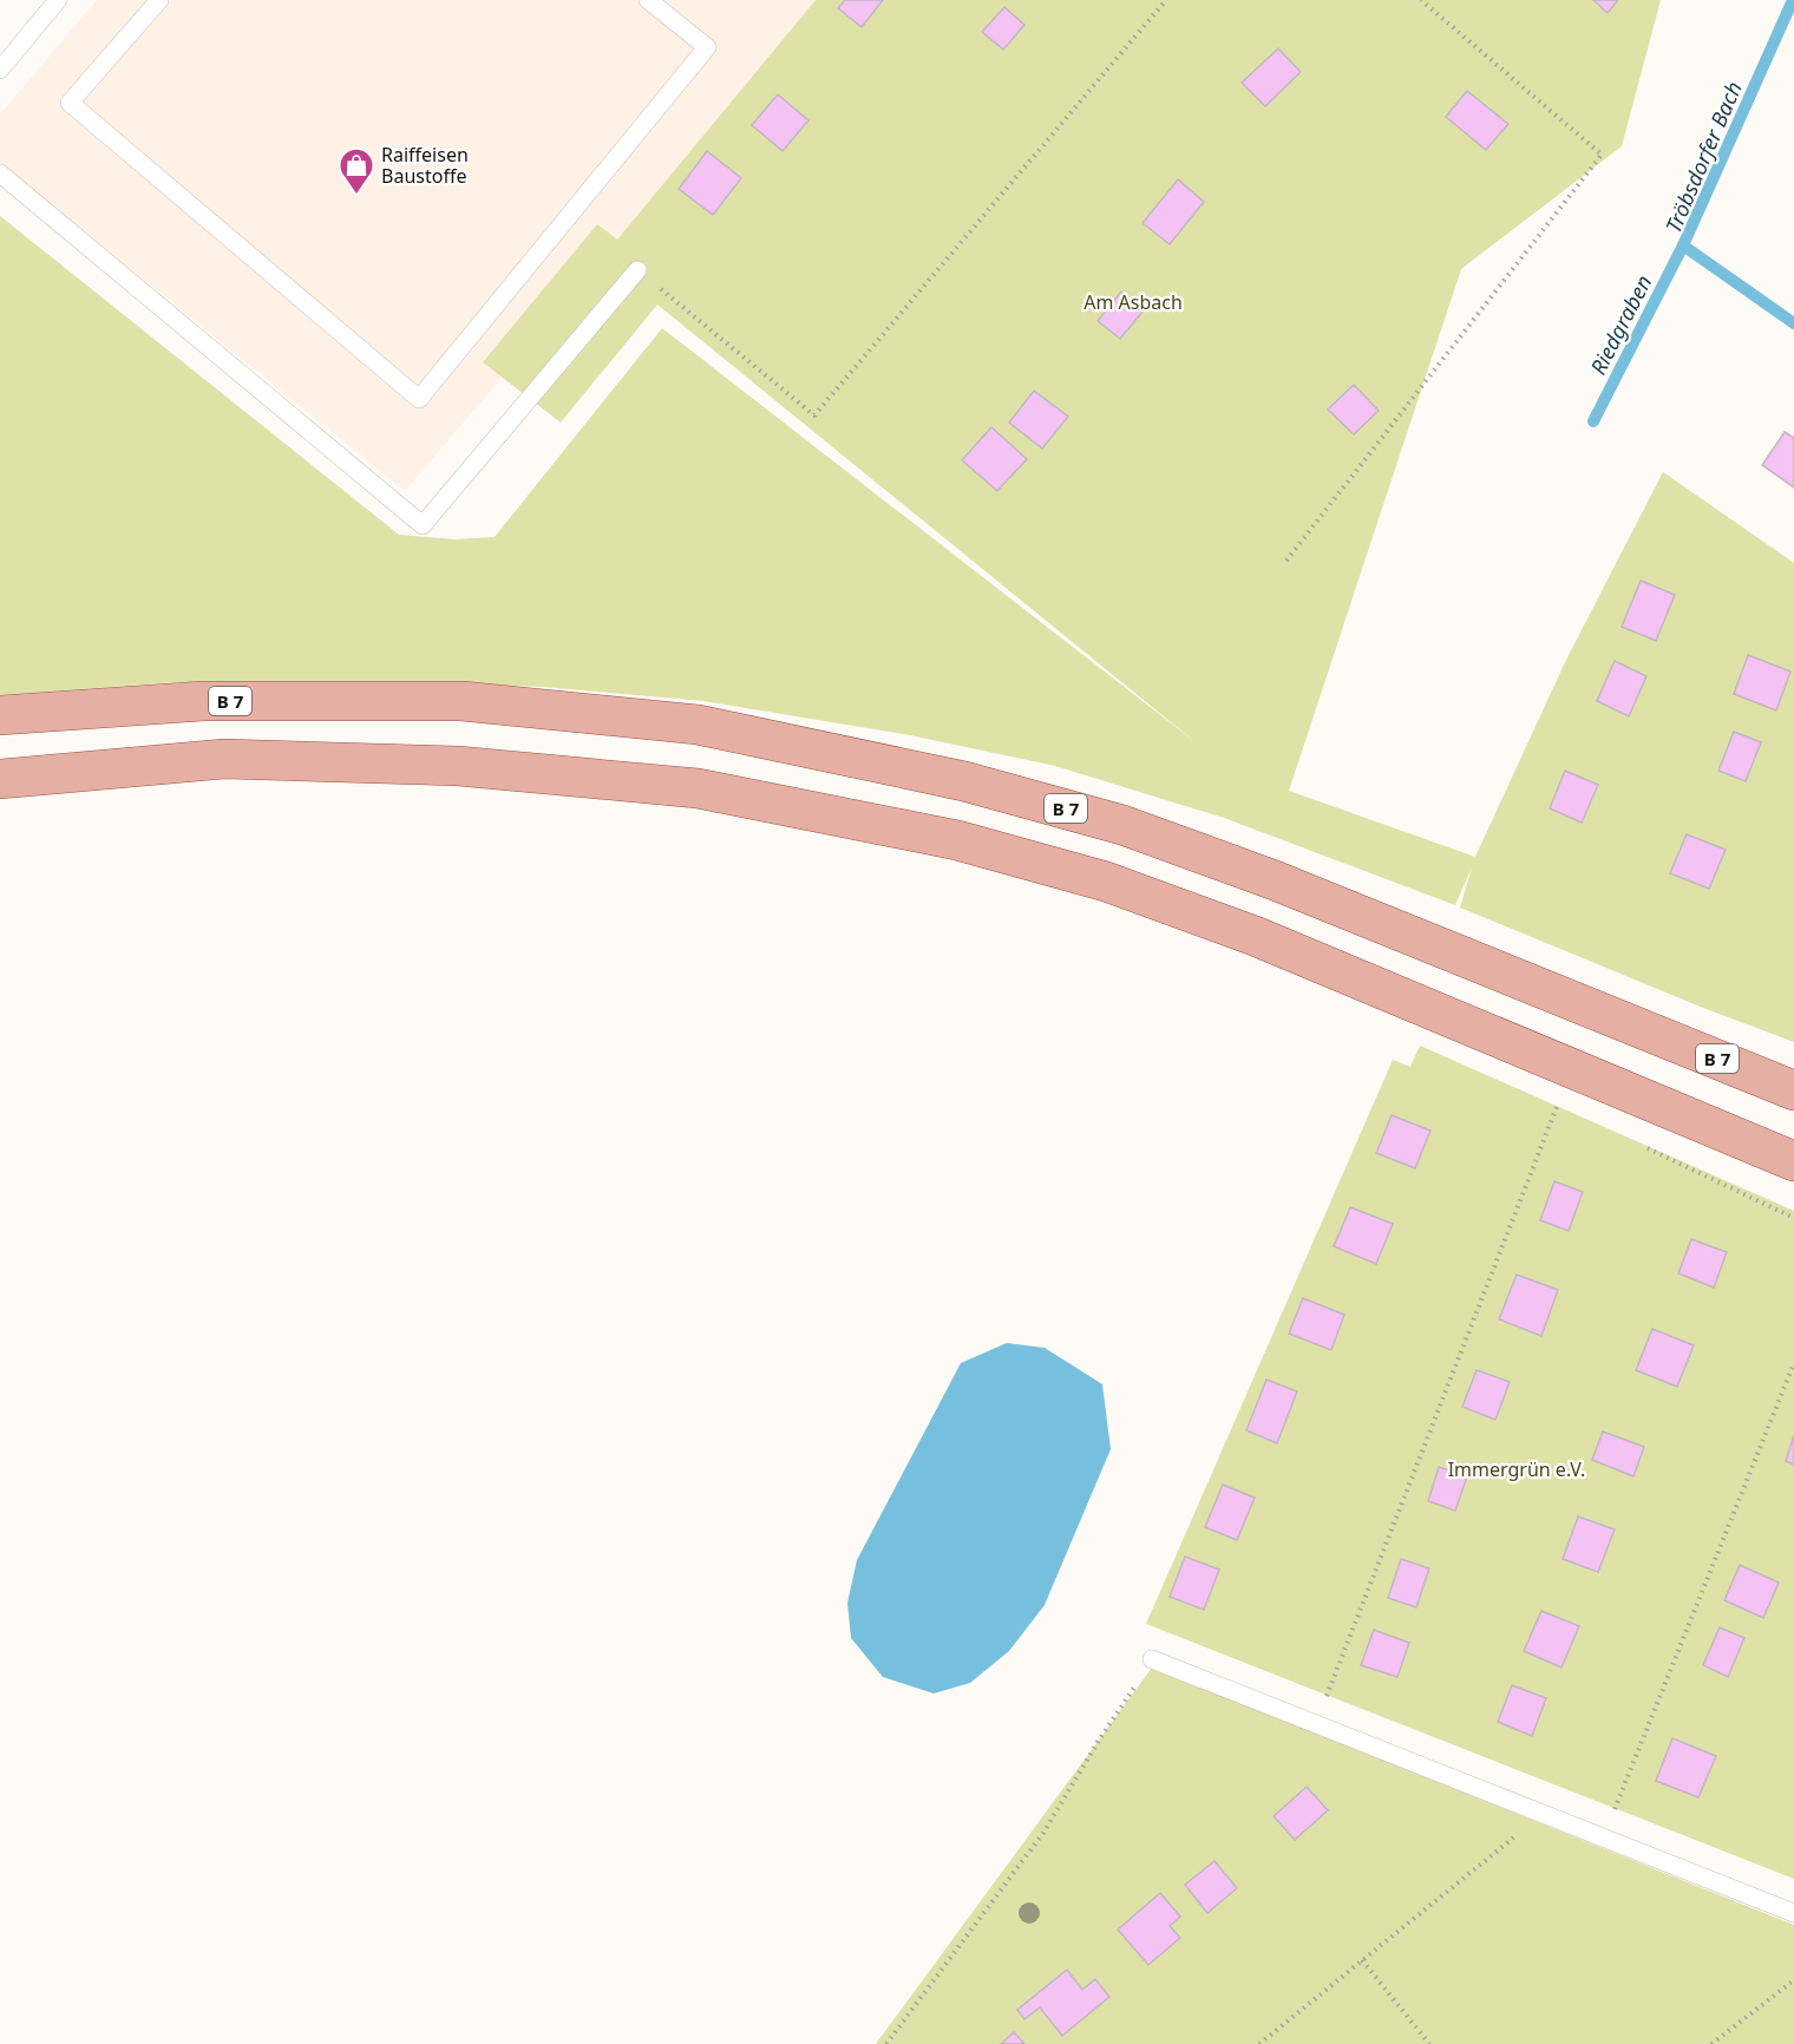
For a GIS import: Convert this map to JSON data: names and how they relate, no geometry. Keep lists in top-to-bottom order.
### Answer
{
  "streets": {
    "main road": ["B 7"]
  },
  "water": ["Tröbsdorfer Bach", "Riedgraben"],
  "parks": ["Am Asbach", "Immergrün e.V."],
  "places": {
    "shop": ["Raiffeisen Baustoffe"]
  }
}
